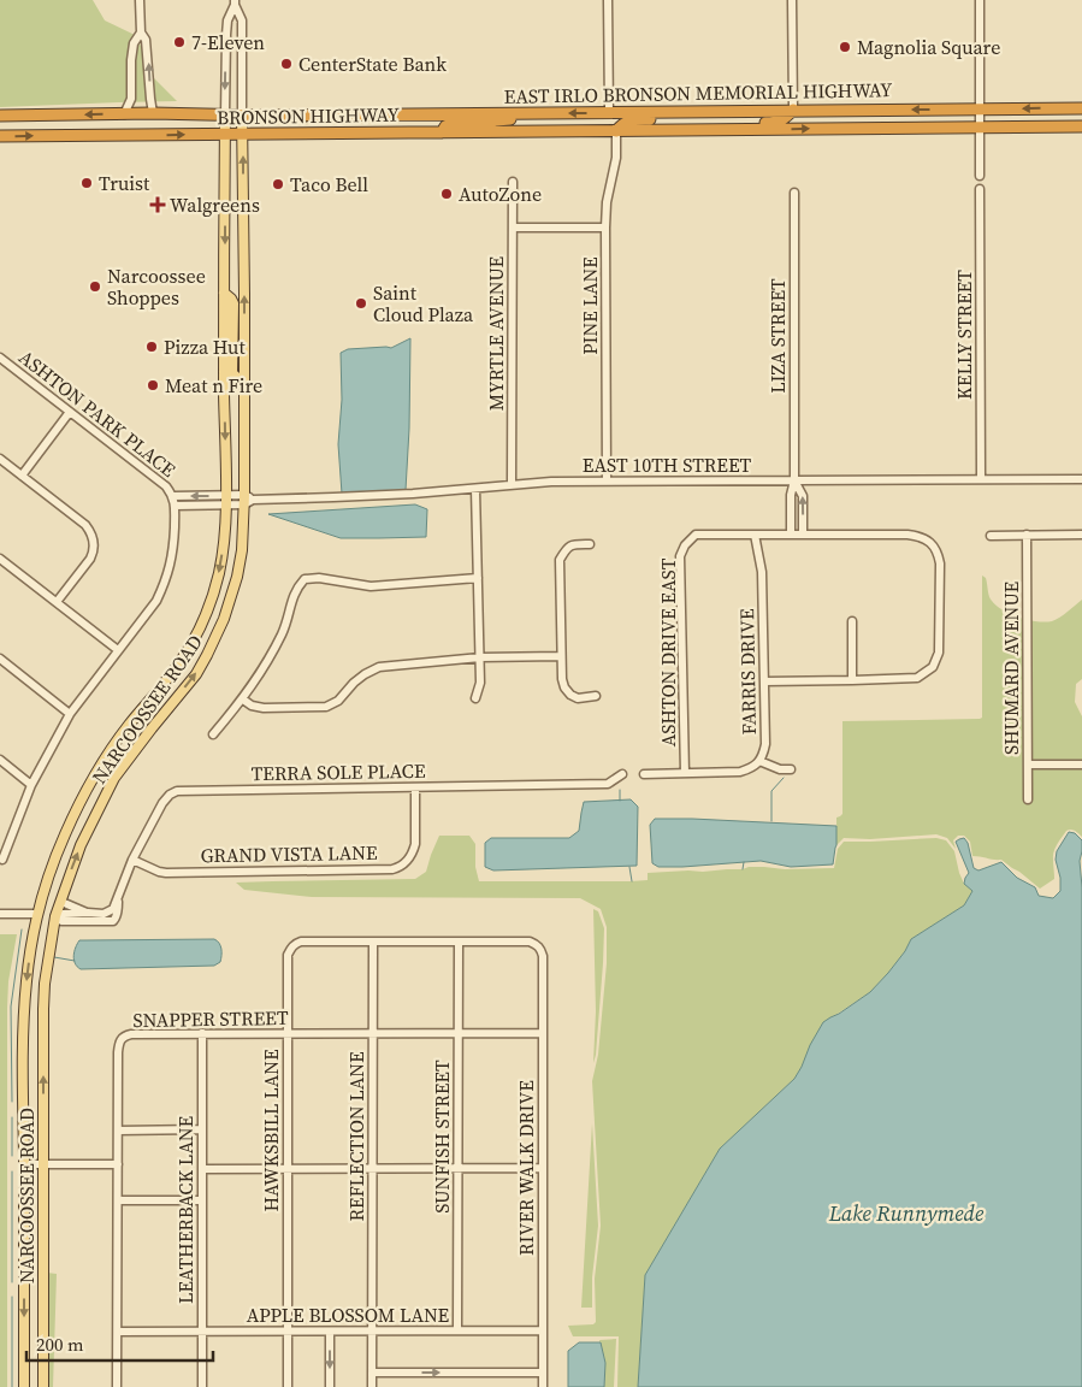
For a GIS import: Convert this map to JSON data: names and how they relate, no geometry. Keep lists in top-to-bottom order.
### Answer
{
  "streets": {
    "highway": ["EAST IRLO BRONSON MEMORIAL HIGHWAY", "BRONSON HIGHWAY"],
    "main road": ["NARCOOSSEE ROAD"],
    "street": [
      "PINE LANE",
      "MYRTLE AVENUE",
      "KELLY STREET",
      "LIZA STREET",
      "ASHTON PARK PLACE",
      "EAST 10TH STREET",
      "ASHTON DRIVE EAST",
      "SHUMARD AVENUE",
      "FARRIS DRIVE",
      "TERRA SOLE PLACE",
      "GRAND VISTA LANE",
      "SNAPPER STREET",
      "HAWKSBILL LANE",
      "REFLECTION LANE",
      "SUNFISH STREET",
      "RIVER WALK DRIVE",
      "LEATHERBACK LANE",
      "APPLE BLOSSOM LANE"
    ]
  },
  "crossings": [
    ["EAST IRLO BRONSON MEMORIAL HIGHWAY", "BRONSON HIGHWAY"],
    ["EAST IRLO BRONSON MEMORIAL HIGHWAY", "PINE LANE"],
    ["BRONSON HIGHWAY", "PINE LANE"],
    ["BRONSON HIGHWAY", "NARCOOSSEE ROAD"],
    ["PINE LANE", "EAST 10TH STREET"],
    ["MYRTLE AVENUE", "EAST 10TH STREET"],
    ["KELLY STREET", "EAST 10TH STREET"],
    ["LIZA STREET", "EAST 10TH STREET"],
    ["ASHTON PARK PLACE", "EAST 10TH STREET"],
    ["ASHTON PARK PLACE", "NARCOOSSEE ROAD"],
    ["EAST 10TH STREET", "NARCOOSSEE ROAD"],
    ["ASHTON DRIVE EAST", "FARRIS DRIVE"],
    ["NARCOOSSEE ROAD", "TERRA SOLE PLACE"],
    ["TERRA SOLE PLACE", "GRAND VISTA LANE"],
    ["SNAPPER STREET", "HAWKSBILL LANE"],
    ["SNAPPER STREET", "REFLECTION LANE"],
    ["SNAPPER STREET", "SUNFISH STREET"],
    ["SNAPPER STREET", "RIVER WALK DRIVE"],
    ["SNAPPER STREET", "LEATHERBACK LANE"],
    ["SNAPPER STREET", "APPLE BLOSSOM LANE"],
    ["HAWKSBILL LANE", "REFLECTION LANE"],
    ["HAWKSBILL LANE", "SUNFISH STREET"],
    ["HAWKSBILL LANE", "RIVER WALK DRIVE"],
    ["HAWKSBILL LANE", "APPLE BLOSSOM LANE"],
    ["REFLECTION LANE", "APPLE BLOSSOM LANE"],
    ["SUNFISH STREET", "APPLE BLOSSOM LANE"],
    ["RIVER WALK DRIVE", "APPLE BLOSSOM LANE"],
    ["LEATHERBACK LANE", "APPLE BLOSSOM LANE"]
  ],
  "water": ["Lake Runnymede"],
  "places": {
    "other": [
      "7-Eleven",
      "Magnolia Square",
      "CenterState Bank",
      "Truist",
      "Taco Bell",
      "AutoZone",
      "Narcoossee Shoppes",
      "Saint Cloud Plaza",
      "Pizza Hut",
      "Meat n Fire"
    ],
    "health": ["Walgreens"]
  },
  "scale_bar": "200 m"
}
